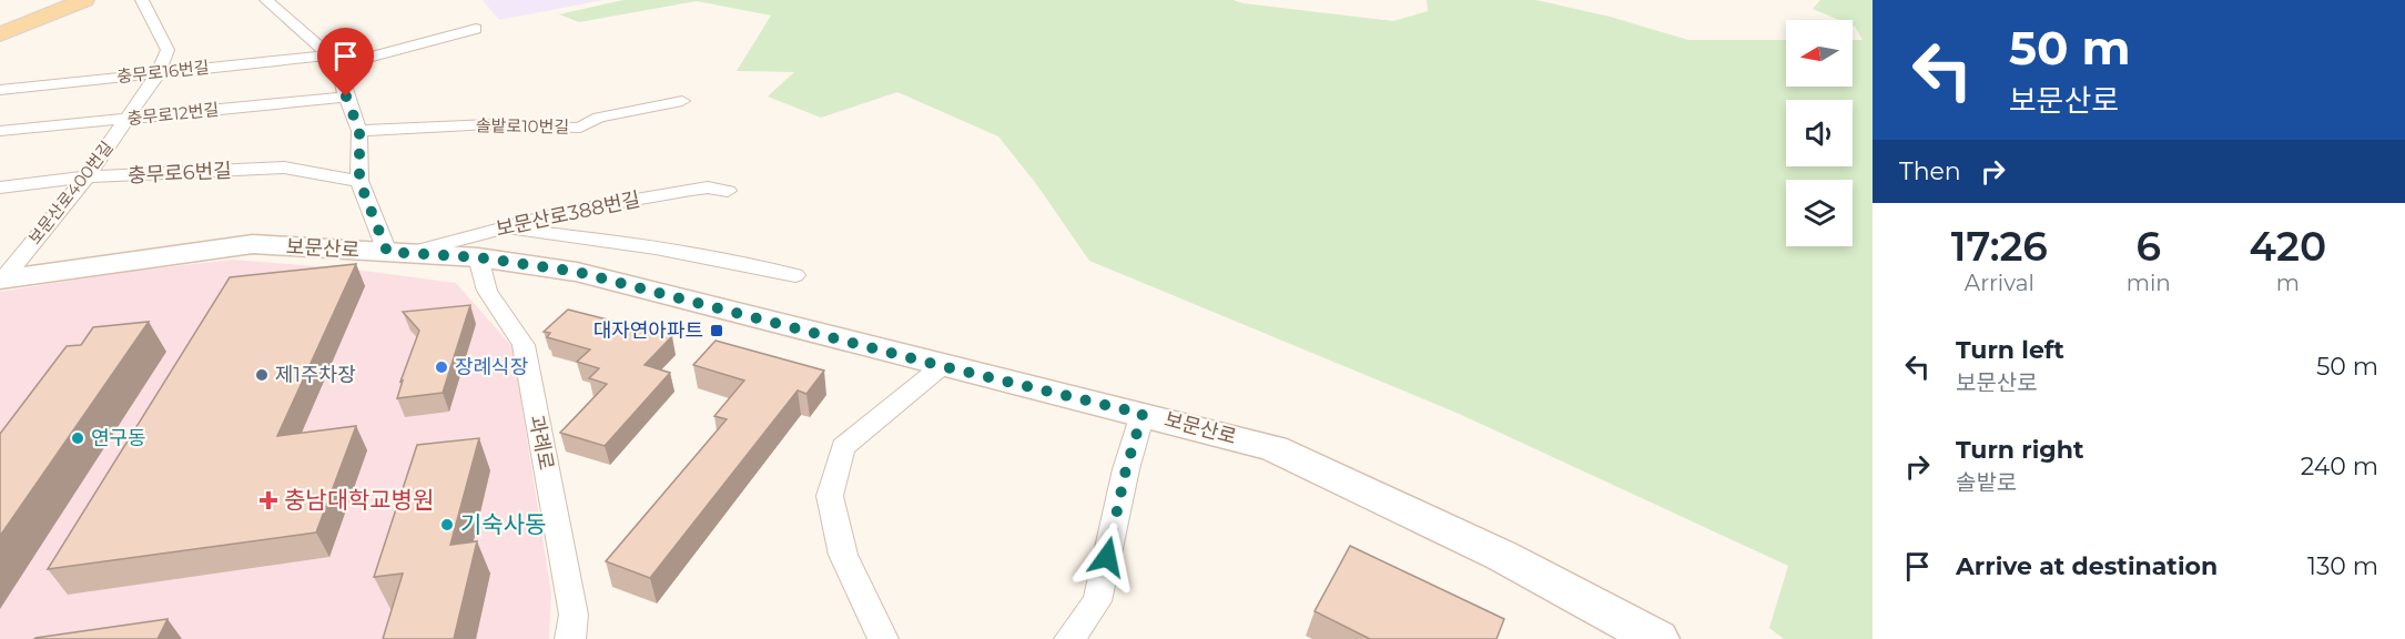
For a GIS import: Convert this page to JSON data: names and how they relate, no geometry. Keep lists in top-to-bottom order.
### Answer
{
  "streets": {
    "main road": ["보문산로"],
    "street": [
      "충무로16번길",
      "충무로12번길",
      "솔밭로10번길",
      "충무로6번길",
      "보문산로400번길",
      "보문산로388번길",
      "과례로"
    ]
  },
  "crossings": [
    ["충무로16번길", "보문산로400번길"],
    ["충무로12번길", "보문산로400번길"],
    ["충무로6번길", "보문산로400번길"],
    ["보문산로400번길", "보문산로"],
    ["보문산로388번길", "보문산로"],
    ["보문산로", "과례로"]
  ],
  "places": {
    "transit": ["대자연아파트"],
    "other": [
      "장례식장",
      "제1주차장",
      "연구동",
      "기숙사동"
    ],
    "health": ["충남대학교병원"]
  },
  "north": "left",
  "page": {
    "turn": ["50 m", "보문산로"],
    "then": "Then",
    "eta": [
      "17:26",
      "Arrival",
      "6",
      "min",
      "420",
      "m"
    ],
    "list": [
      {
        "name": "Turn left",
        "note": "보문산로",
        "value": "50 m"
      },
      {
        "name": "Turn right",
        "note": "솔밭로",
        "value": "240 m"
      },
      {
        "name": "Arrive at destination",
        "value": "130 m"
      }
    ]
  }
}
